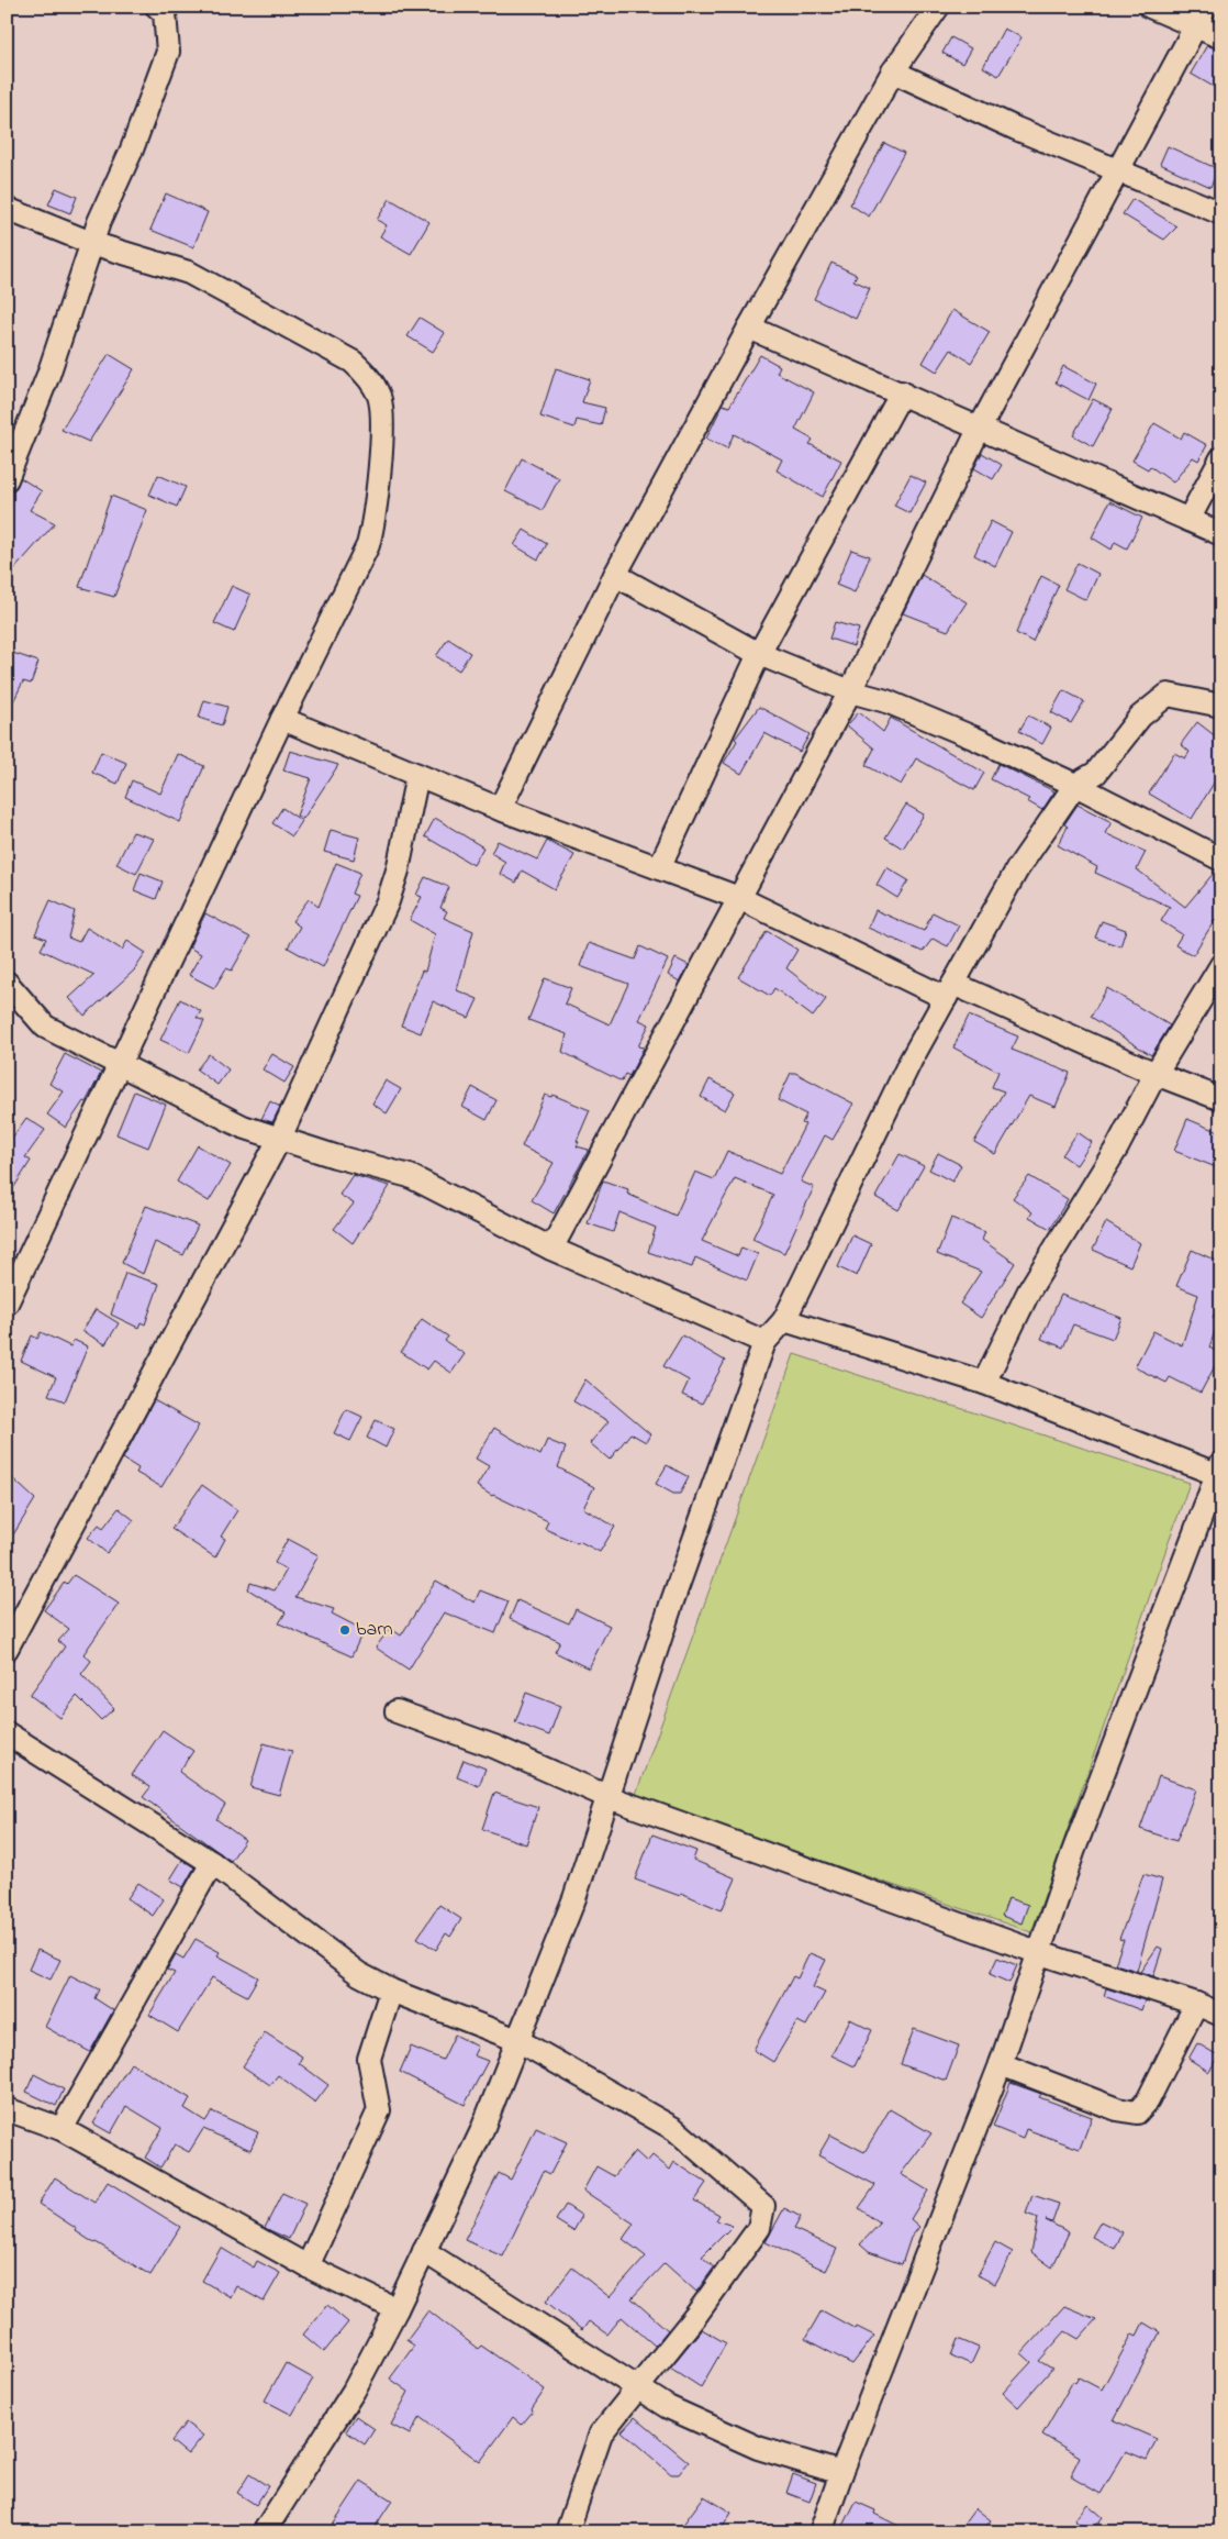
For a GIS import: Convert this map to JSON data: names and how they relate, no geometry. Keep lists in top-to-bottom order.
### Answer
{
  "places": ["barn"]
}
